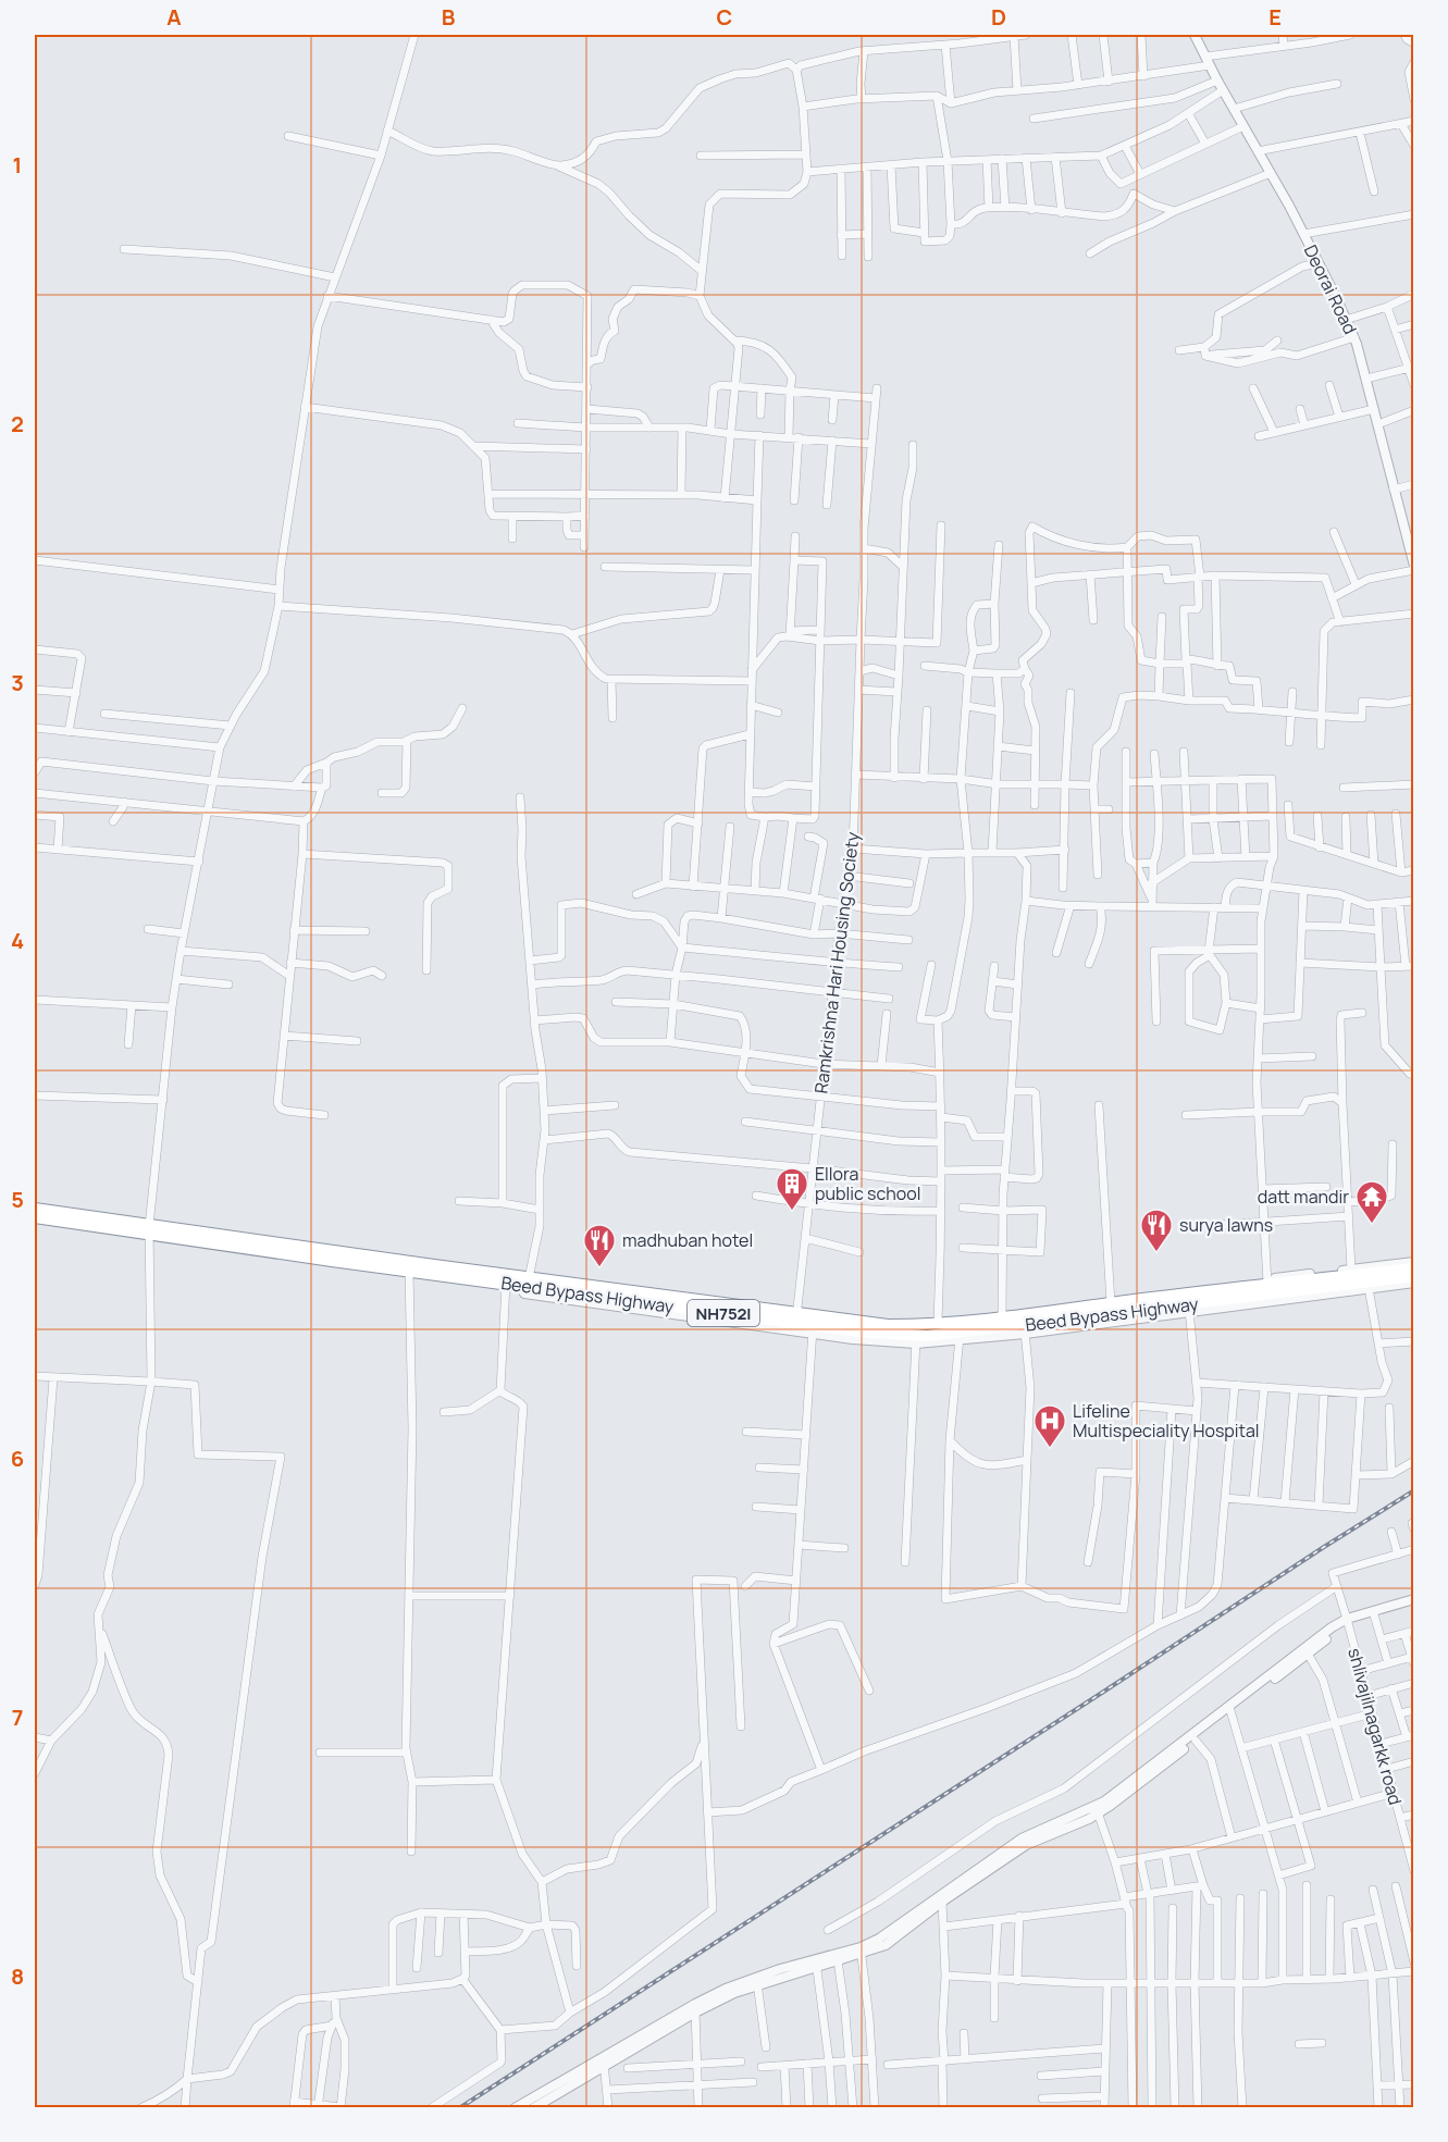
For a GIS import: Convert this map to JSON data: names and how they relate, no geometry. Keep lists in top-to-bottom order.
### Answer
{
  "streets": {
    "highway": ["Beed Bypass Highway", "NH752I"],
    "street": ["Deorai Road", "Ramkrishna Hari Housing Society", "shlivajilnagarkk road"]
  },
  "crossings": [
    ["Ramkrishna Hari Housing Society", "Beed Bypass Highway"]
  ],
  "places": {
    "building": ["Ellora public school"],
    "temple": ["datt mandir"],
    "restaurant": ["surya lawns", "madhuban hotel"],
    "hospital": ["Lifeline Multispeciality Hospital"]
  },
  "grid": {
    "columns": [
      "A",
      "B",
      "C",
      "D",
      "E"
    ],
    "rows": [
      "1",
      "2",
      "3",
      "4",
      "5",
      "6",
      "7",
      "8"
    ]
  }
}
